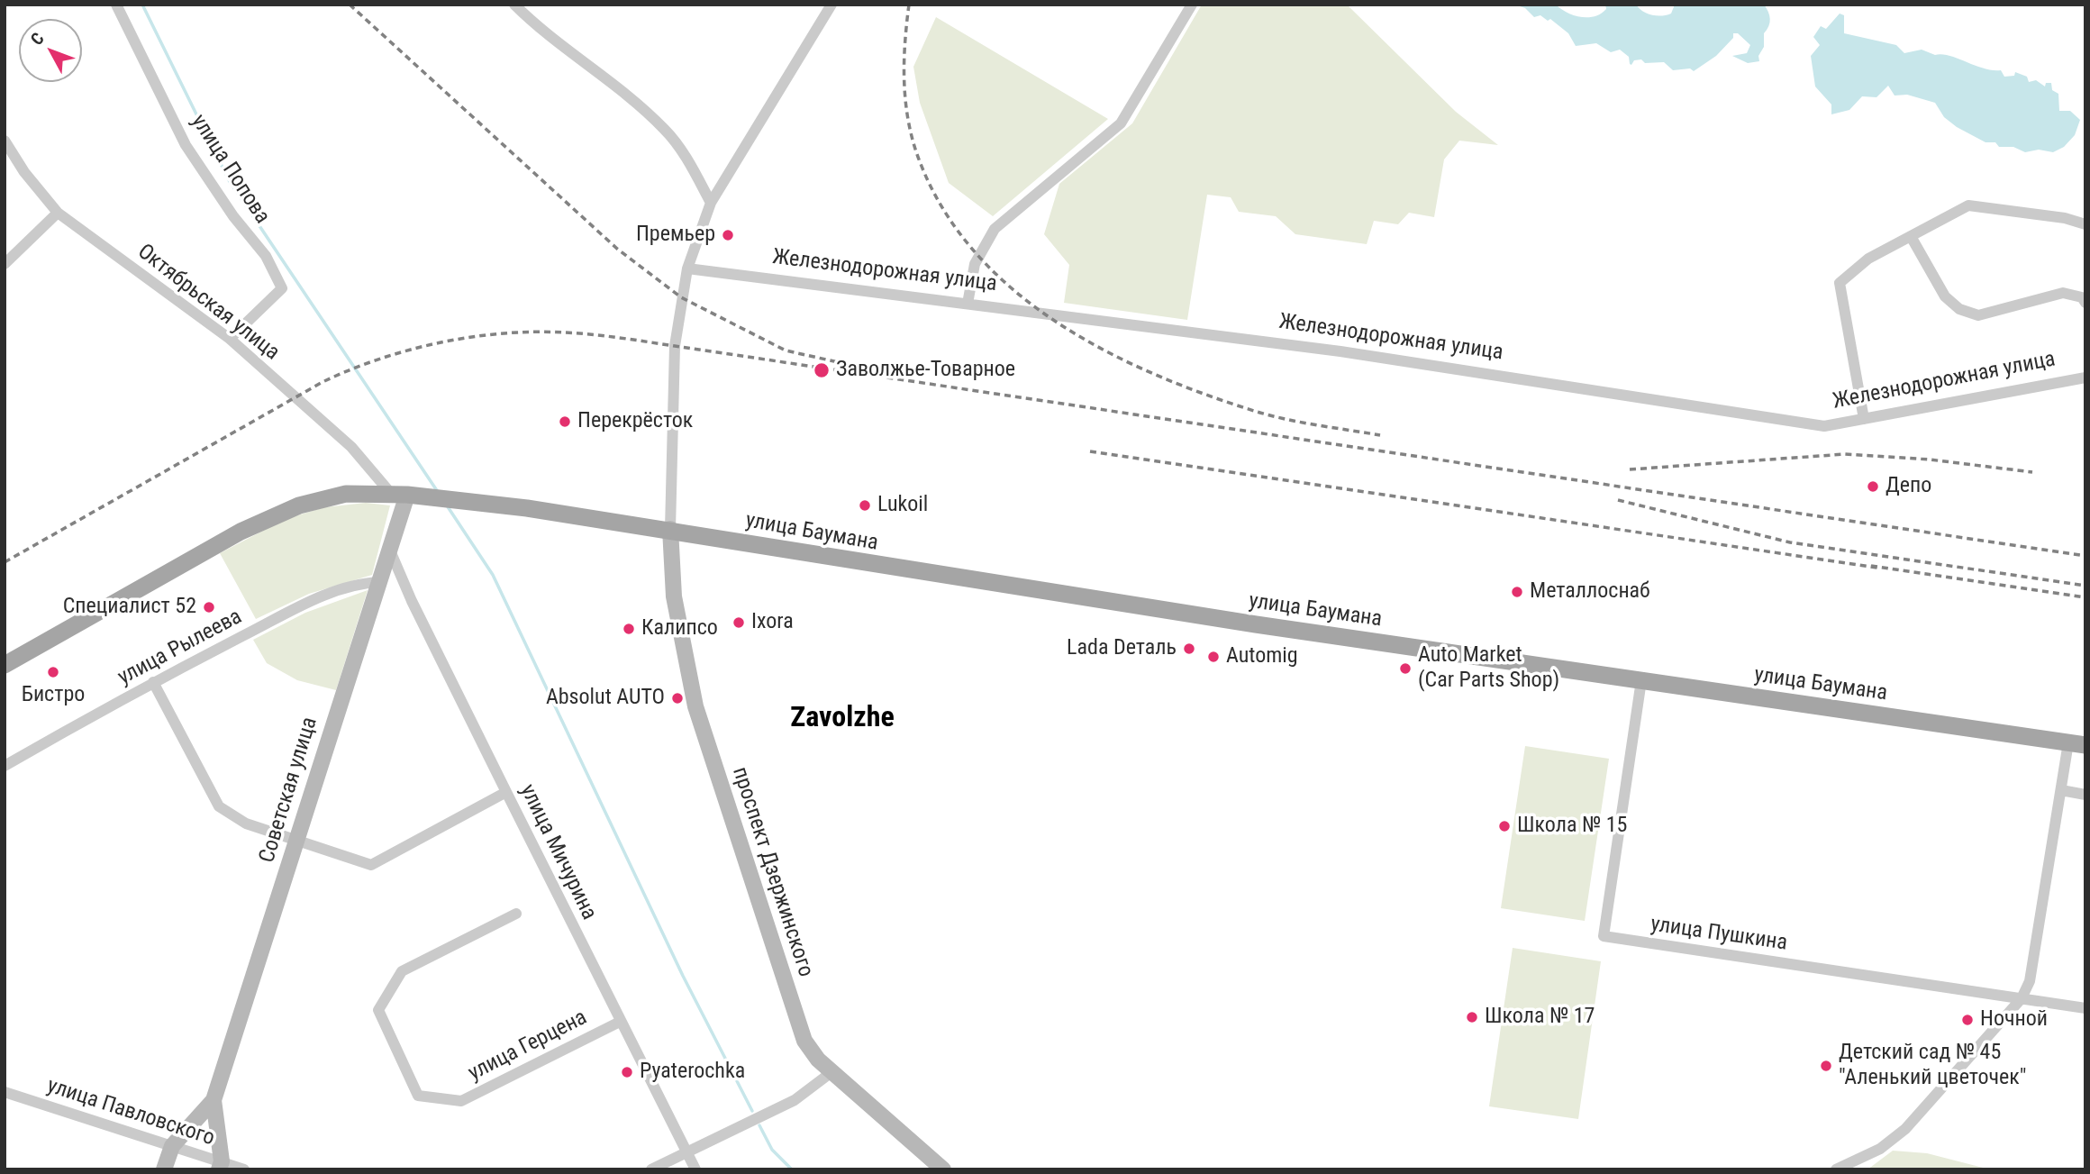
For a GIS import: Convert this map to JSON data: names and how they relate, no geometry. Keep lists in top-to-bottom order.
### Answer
{
  "streets": {
    "main road": ["улица Баумана"],
    "street": [
      "улица Попова",
      "Железнодорожная улица",
      "Октябрьская улица",
      "улица Рылеева",
      "Советская улица",
      "улица Мичурина",
      "проспект Дзержинского",
      "улица Пушкина",
      "улица Герцена",
      "улица Павловского"
    ]
  },
  "crossings": [
    ["улица Попова", "Октябрьская улица"],
    ["Октябрьская улица", "улица Баумана"],
    ["Октябрьская улица", "Советская улица"],
    ["улица Баумана", "Советская улица"],
    ["улица Баумана", "проспект Дзержинского"],
    ["улица Баумана", "улица Пушкина"],
    ["улица Рылеева", "Советская улица"],
    ["Советская улица", "улица Мичурина"],
    ["улица Мичурина", "улица Герцена"]
  ],
  "districts": ["Zavolzhe"],
  "places": [
    "Премьер",
    "Заволжье-Товарное",
    "Перекрёсток",
    "Депо",
    "Lukoil",
    "Металлоснаб",
    "Специалист 52",
    "Ixora",
    "Калипсо",
    "Lada Dеталь",
    "Automig",
    "Auto Market (Car Parts Shop)",
    "Бистро",
    "Absolut AUTO",
    "Школа № 15",
    "Школа № 17",
    "Ночной",
    "Детский сад № 45 \"Аленький цветочек\"",
    "Pyaterochka"
  ],
  "north": "top left"
}
